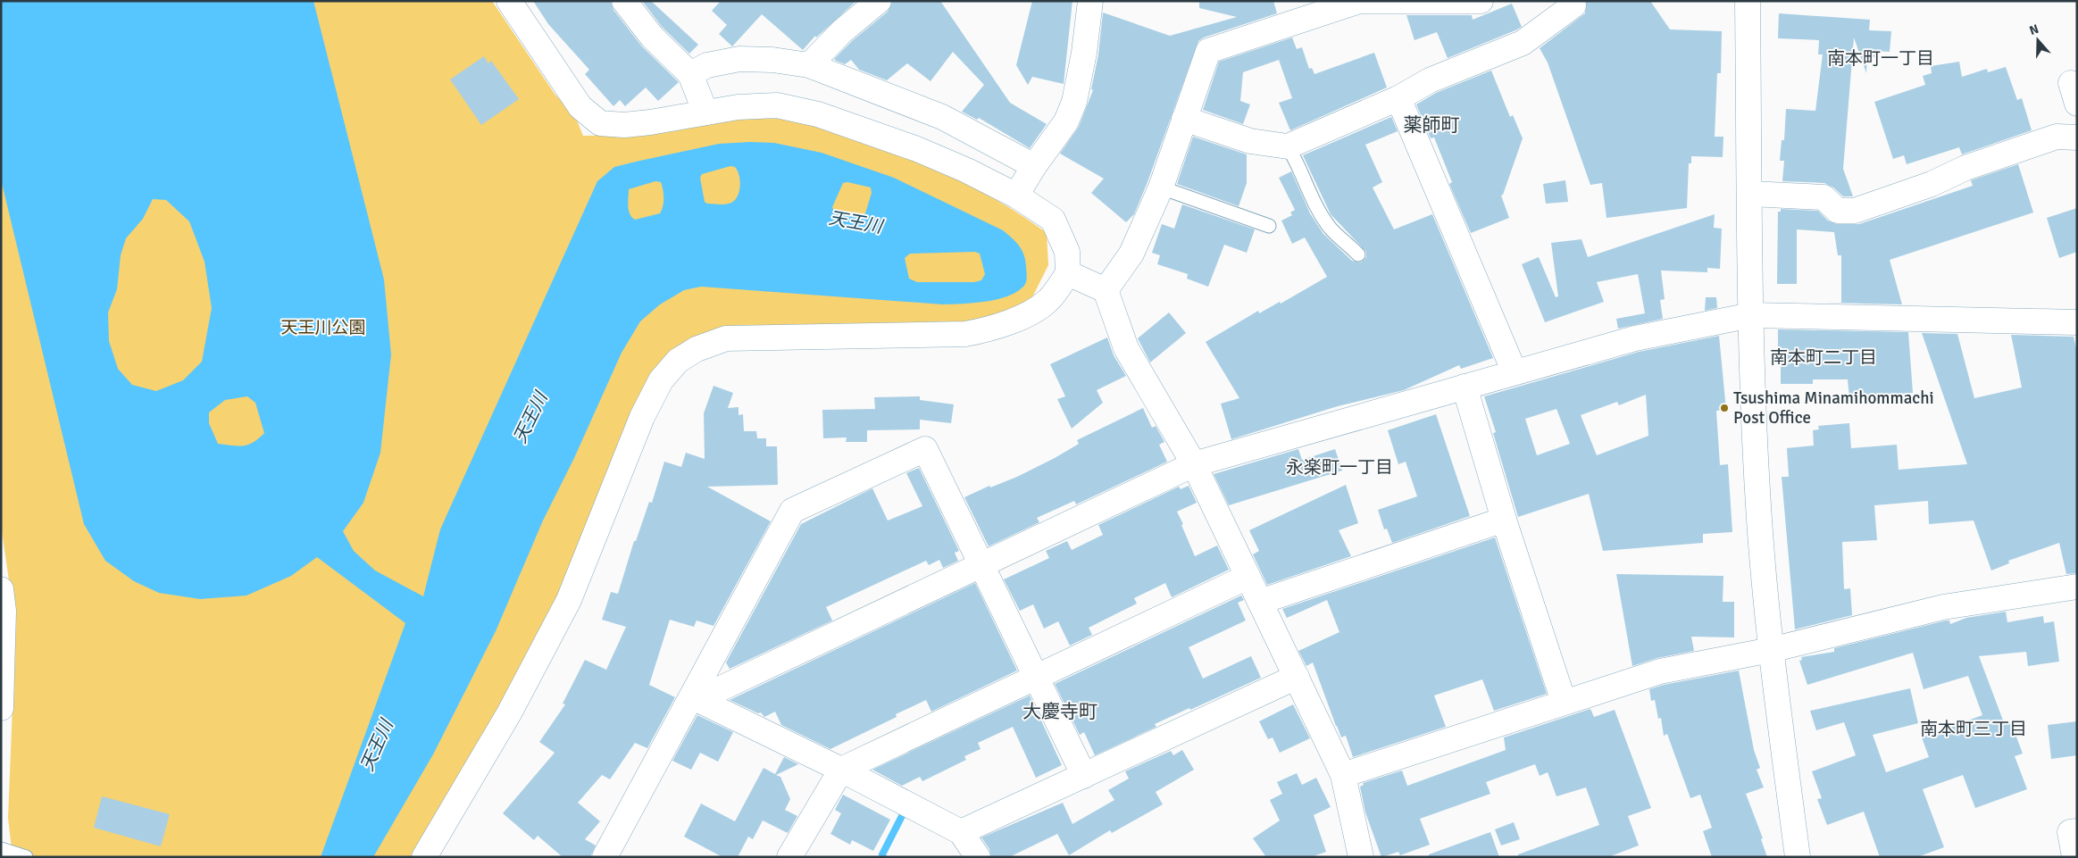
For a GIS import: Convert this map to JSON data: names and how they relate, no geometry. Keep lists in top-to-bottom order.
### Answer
{
  "districts": [
    "南本町一丁目",
    "薬師町",
    "南本町二丁目",
    "永楽町一丁目",
    "大慶寺町",
    "南本町三丁目"
  ],
  "water": ["天王川"],
  "parks": ["天王川公園"],
  "places": ["Tsushima Minamihommachi Post Office"],
  "north": "top"
}
